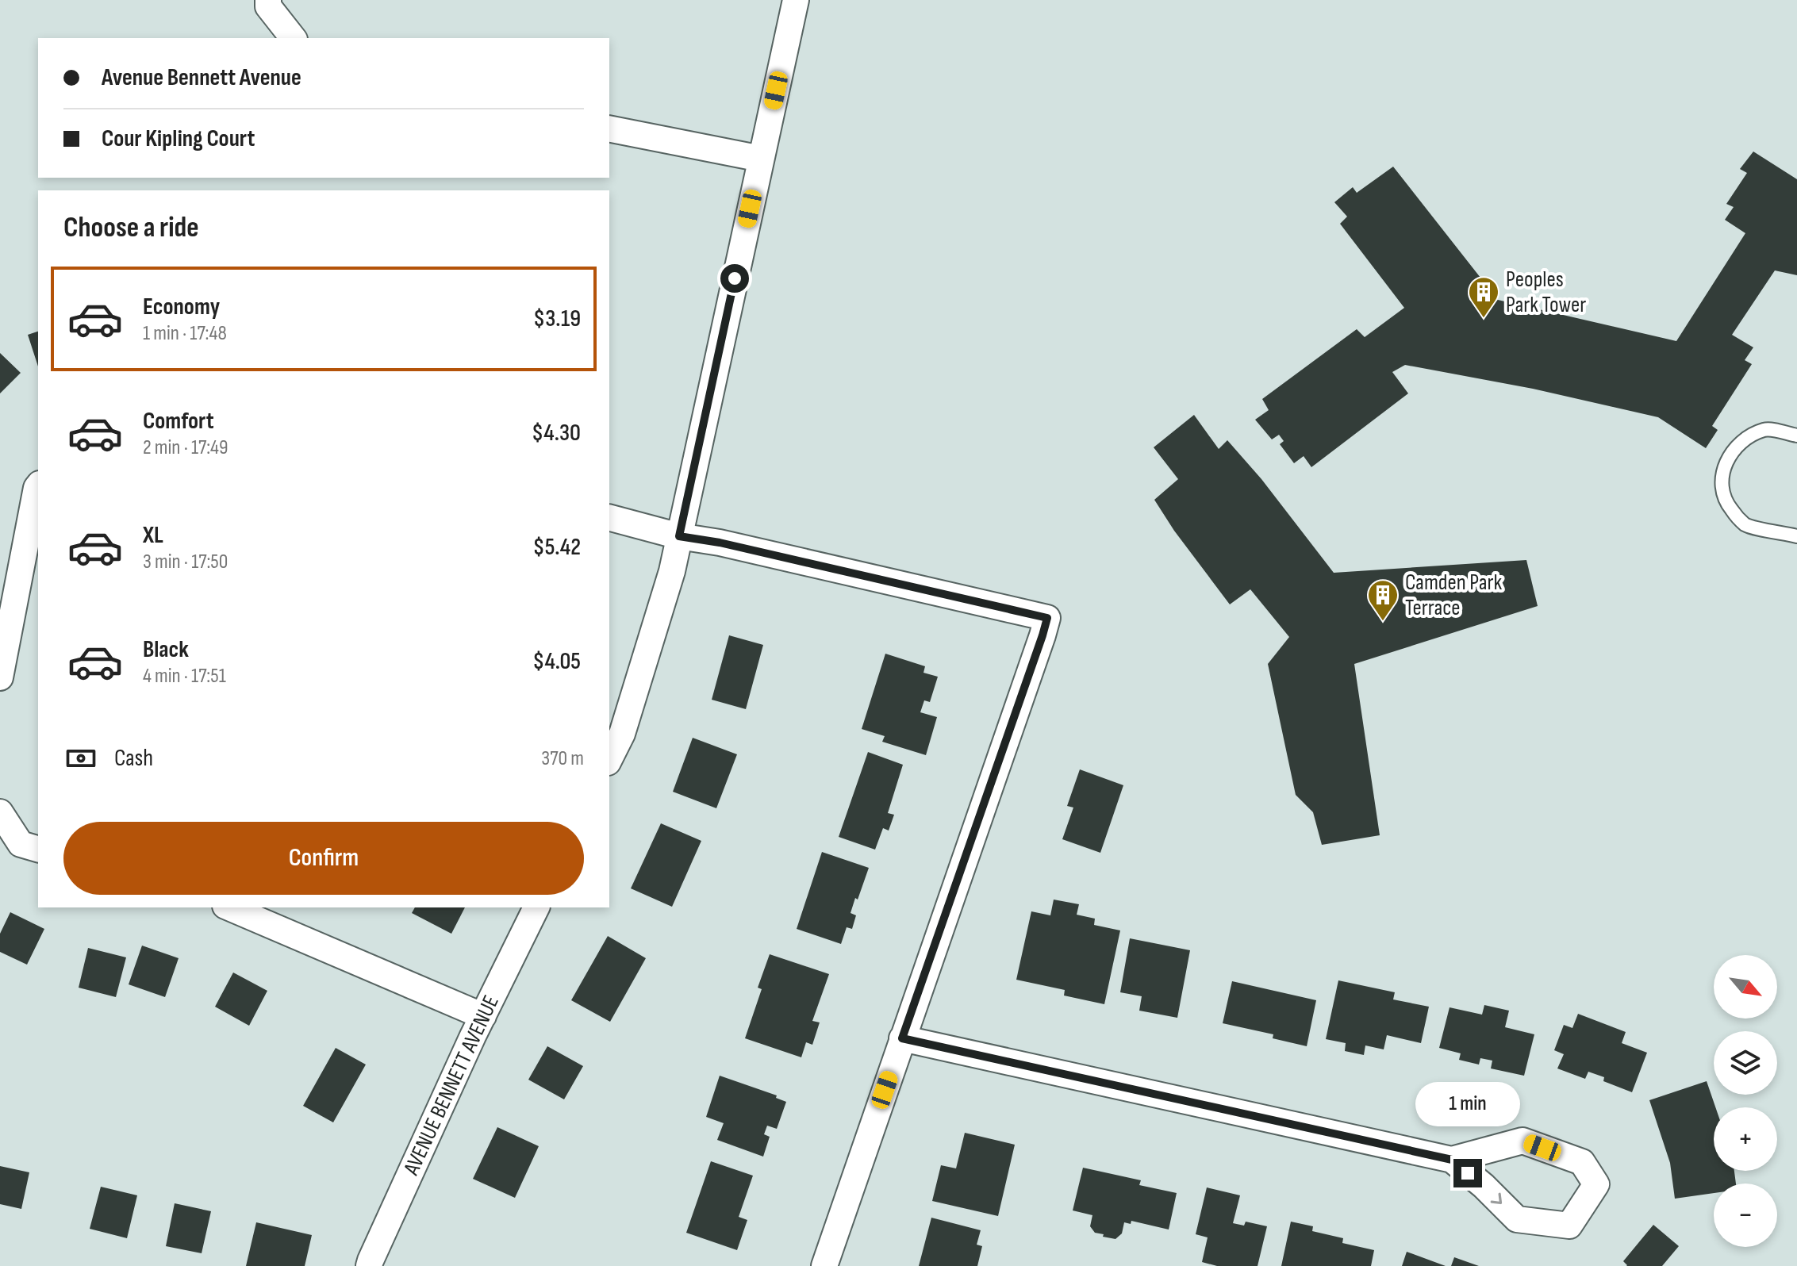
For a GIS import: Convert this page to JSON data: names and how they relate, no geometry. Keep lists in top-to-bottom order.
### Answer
{
  "streets": {
    "street": ["AVENUE BENNETT AVENUE"]
  },
  "places": {
    "building": ["Peoples Park Tower", "Camden Park Terrace"]
  },
  "north": "bottom right",
  "page": {
    "banner": ["Avenue Bennett Avenue", "Cour Kipling Court"],
    "heading": "Choose a ride",
    "list": [
      {
        "name": "Economy",
        "note": "1 min · 17:48",
        "value": "$3.19"
      },
      {
        "name": "Comfort",
        "note": "2 min · 17:49",
        "value": "$4.30"
      },
      {
        "name": "XL",
        "note": "3 min · 17:50",
        "value": "$5.42"
      },
      {
        "name": "Black",
        "note": "4 min · 17:51",
        "value": "$4.05"
      }
    ],
    "pay": ["Cash", "370 m"],
    "buttons": "Confirm",
    "map_buttons": ["+", "−"],
    "bubble": "1 min"
  }
}
